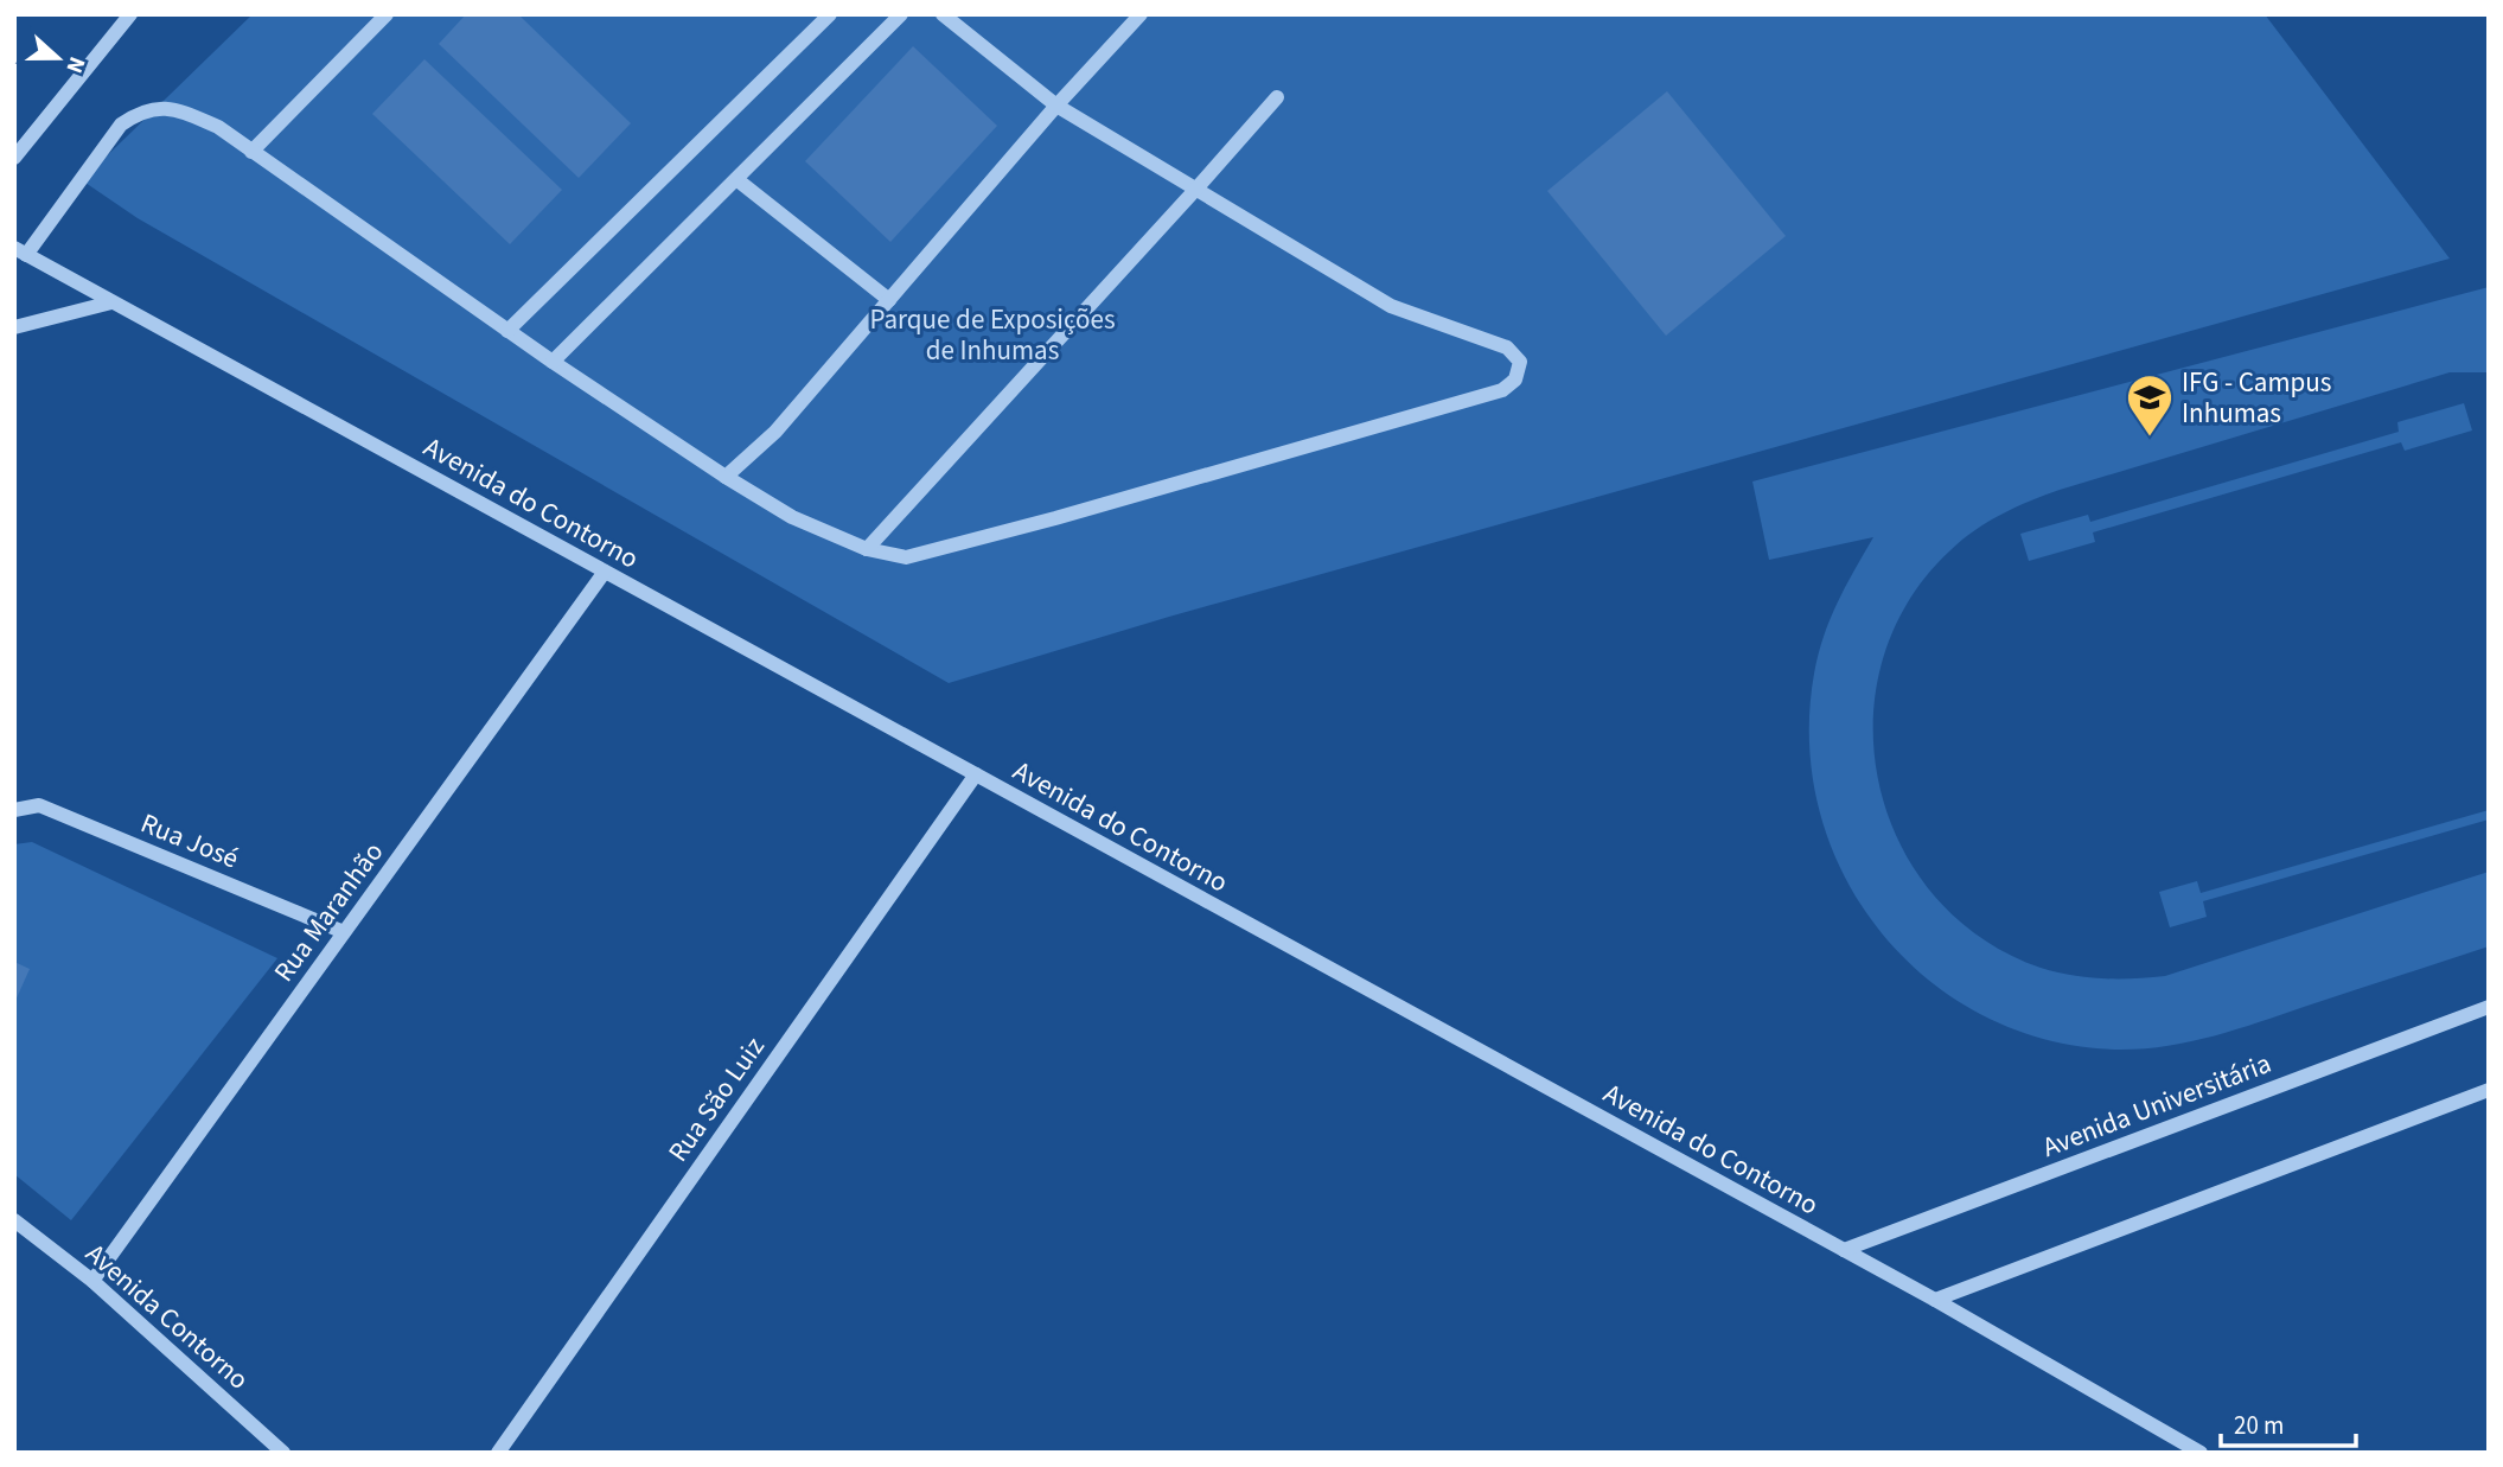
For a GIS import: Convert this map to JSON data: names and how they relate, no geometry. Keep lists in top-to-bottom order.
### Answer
{
  "streets": {
    "street": [
      "Avenida do Contorno",
      "Rua José",
      "Rua Maranhão",
      "Rua São Luiz",
      "Avenida Universitária",
      "Avenida Contorno"
    ]
  },
  "crossings": [
    ["Avenida do Contorno", "Rua Maranhão"],
    ["Avenida do Contorno", "Rua São Luiz"],
    ["Avenida do Contorno", "Avenida Universitária"],
    ["Rua José", "Rua Maranhão"],
    ["Rua Maranhão", "Avenida Contorno"]
  ],
  "parks": ["Parque de Exposições de Inhumas"],
  "places": {
    "school or university": ["IFG - Campus Inhumas"]
  },
  "scale_bar": "20 m",
  "north": "right"
}
